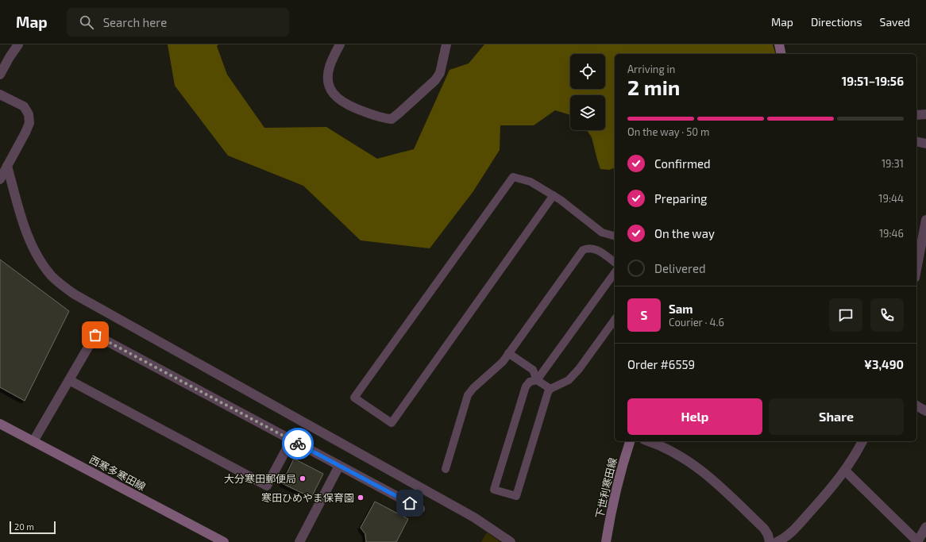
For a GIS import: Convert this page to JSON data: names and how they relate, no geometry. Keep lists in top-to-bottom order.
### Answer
{
  "streets": {
    "main road": ["西寒多寒田線", "下世利寒田線"]
  },
  "places": ["大分寒田郵便局", "寒田ひめやま保育園"],
  "scale_bar": "20 m",
  "page": {
    "header": "Map",
    "search": "Search here",
    "nav": ["Map", "Directions", "Saved"],
    "heading": ["2 min", "Arriving in", "19:51–19:56"],
    "panel": [
      "Sam",
      "Courier · 4.6",
      "Order #6559",
      "¥3,490"
    ],
    "bar": "On the way · 50 m",
    "list": [
      ["Confirmed", "19:31"],
      ["Preparing", "19:44"],
      ["On the way", "19:46"],
      "Delivered"
    ],
    "round": "S",
    "buttons": ["Help", "Share"],
    "scale": "20 m"
  }
}
